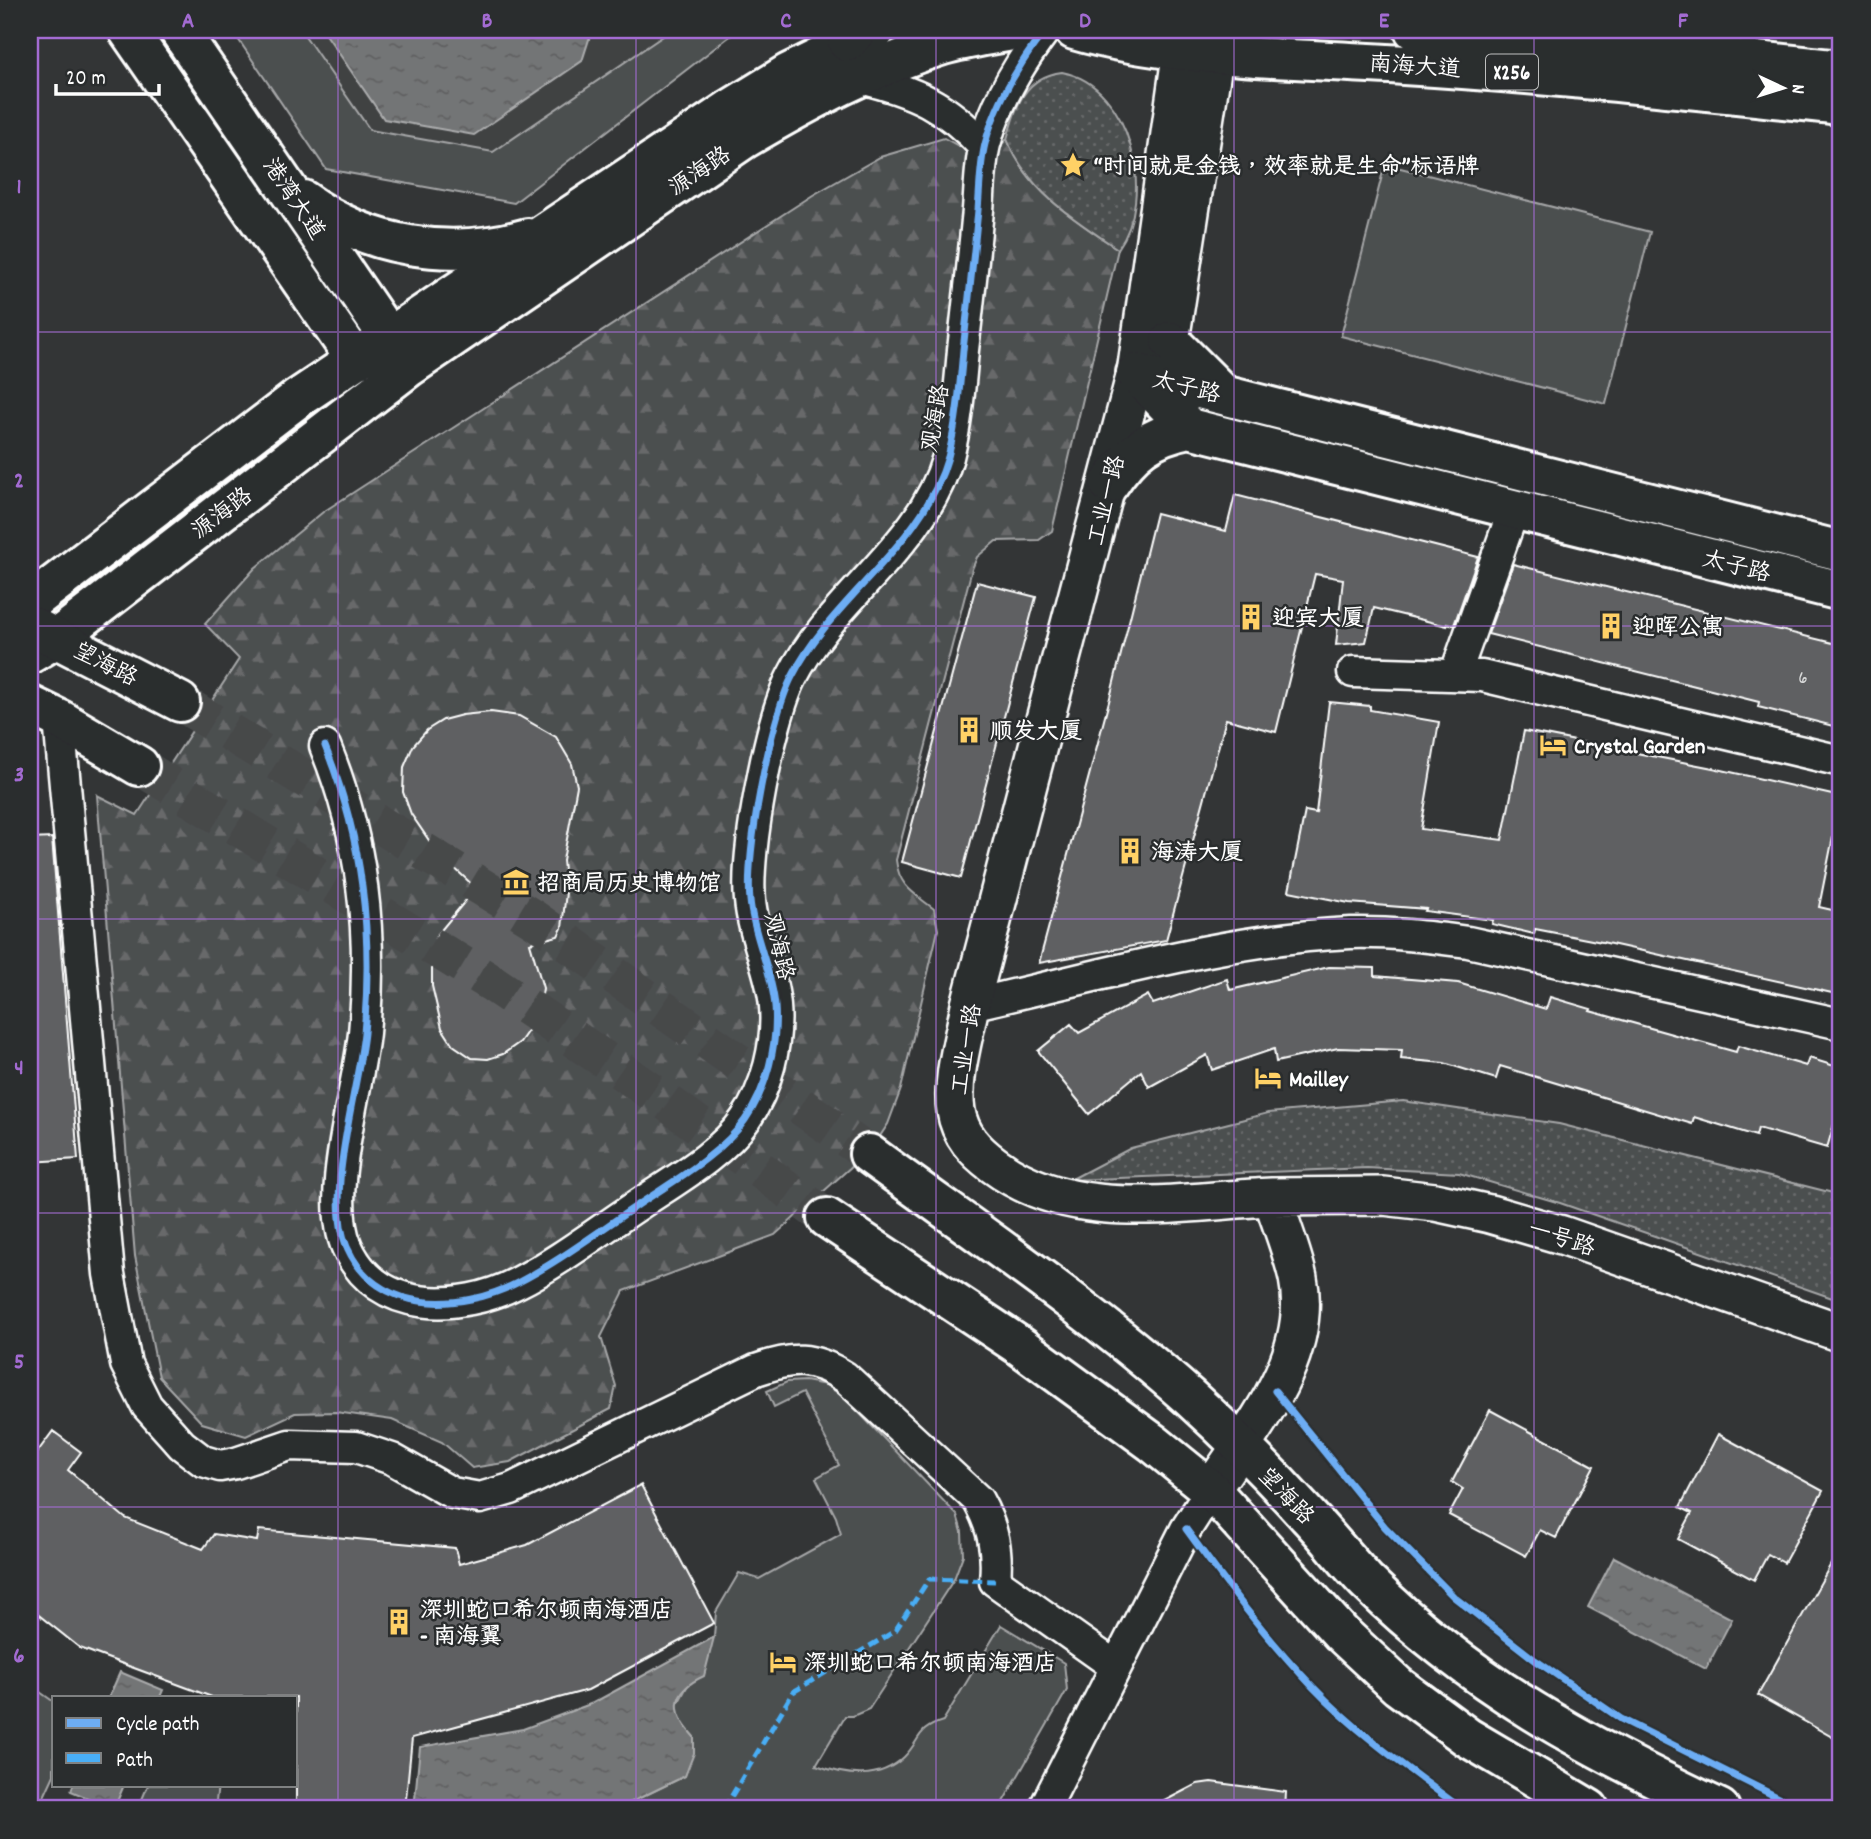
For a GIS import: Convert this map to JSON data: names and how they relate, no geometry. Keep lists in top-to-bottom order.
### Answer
{
  "streets": {
    "main road": [
      "南海大道",
      "X256",
      "源海路",
      "港湾大道",
      "太子路",
      "望海路"
    ],
    "street": ["观海路", "工业一路", "一号路"]
  },
  "crossings": [
    ["南海大道", "工业一路"],
    ["源海路", "港湾大道"],
    ["源海路", "望海路"],
    ["太子路", "工业一路"],
    ["工业一路", "一号路"]
  ],
  "places": {
    "place": ["“时间就是金钱，效率就是生命”标语牌"],
    "building": [
      "迎宾大厦",
      "迎晖公寓",
      "顺发大厦",
      "海涛大厦",
      "深圳蛇口希尔顿南海酒店 - 南海翼"
    ],
    "hotel": ["Crystal Garden", "Mailley", "深圳蛇口希尔顿南海酒店"],
    "museum": ["招商局历史博物馆"]
  },
  "house_numbers": ["6"],
  "legend": ["Cycle path", "Path"],
  "scale_bar": "20 m",
  "north": "right",
  "grid": {
    "columns": [
      "A",
      "B",
      "C",
      "D",
      "E",
      "F"
    ],
    "rows": [
      "1",
      "2",
      "3",
      "4",
      "5",
      "6"
    ]
  }
}
